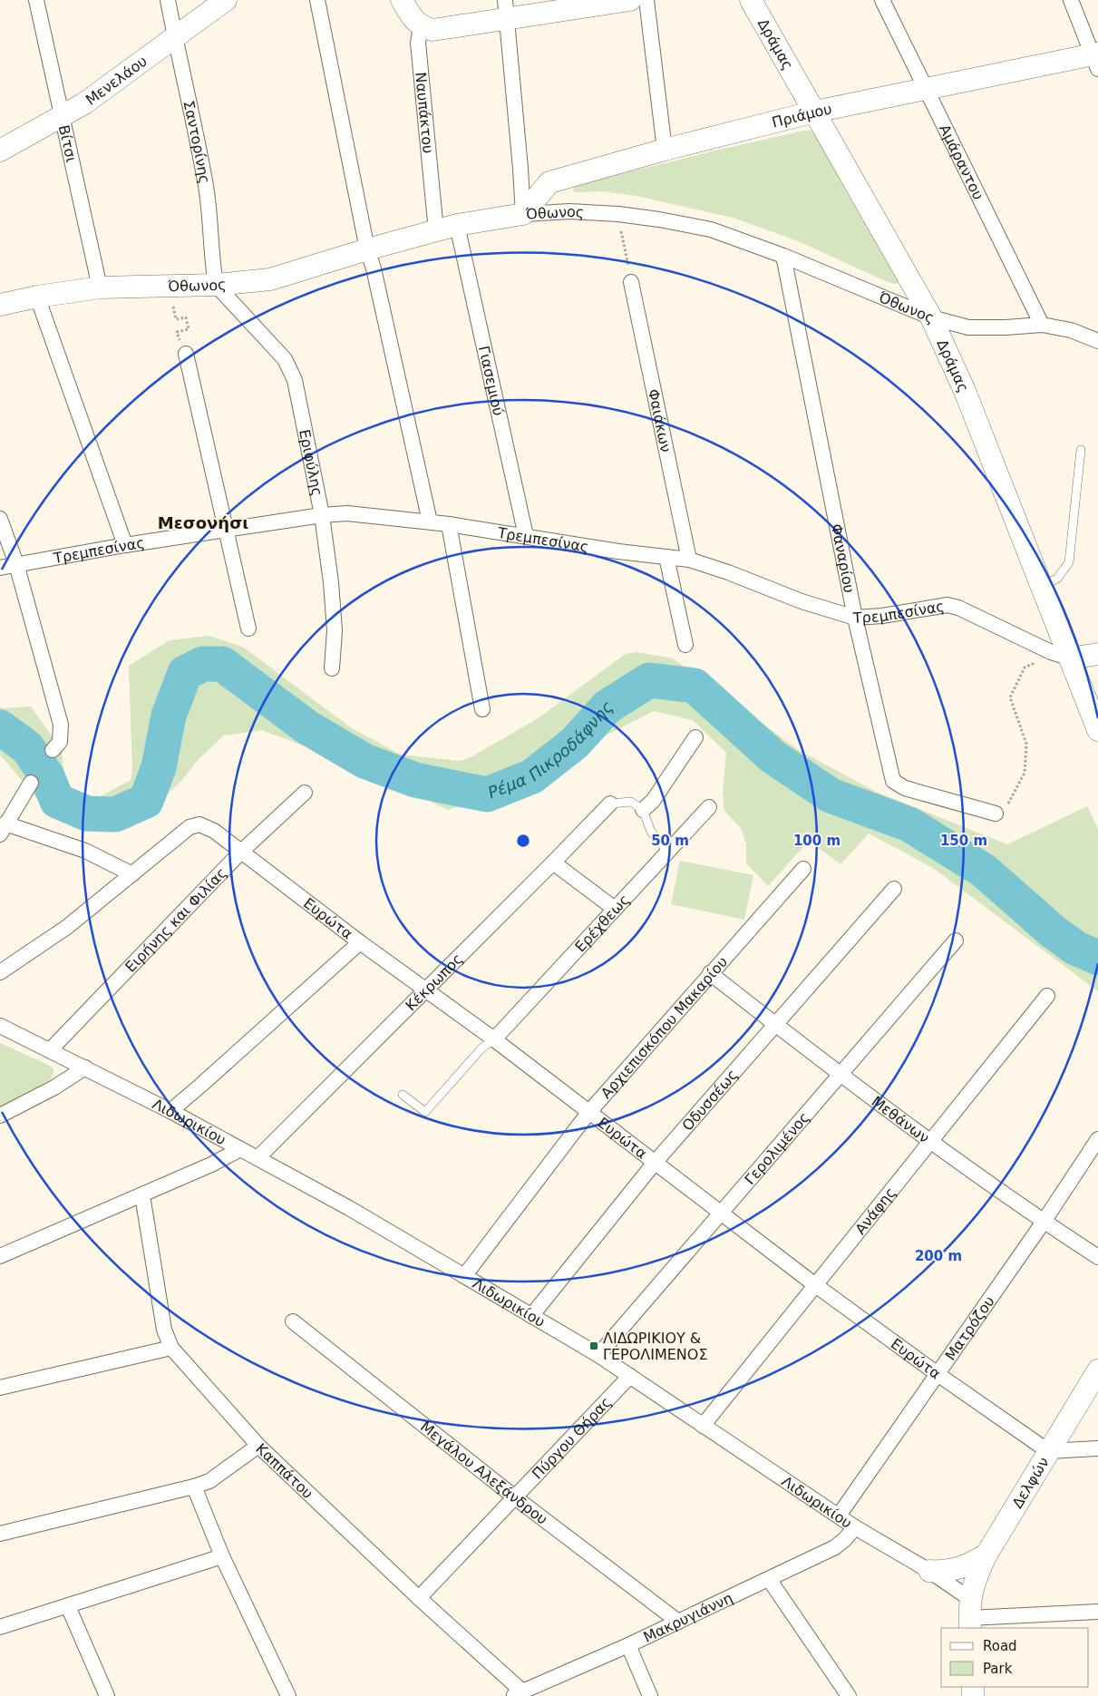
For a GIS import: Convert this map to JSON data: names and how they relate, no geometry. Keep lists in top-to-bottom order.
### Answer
{
  "streets": {
    "street": [
      "Δράμας",
      "Μενελάου",
      "Ναυπάκτου",
      "Πριάμου",
      "Σαντορίνης",
      "Βίτσι",
      "Αμάραντου",
      "Όθωνος",
      "Γιασεμιού",
      "Φαιάκων",
      "Εριφύλης",
      "Τρεμπεσίνας",
      "Φαναρίου",
      "Ευρώτα",
      "Ειρήνης και Φιλίας",
      "Ερέχθεως",
      "Κέκρωπος",
      "Αρχιεπισκόπου Μακαρίου",
      "Οδυσσέως",
      "Μεθάνων",
      "Λιδωρικίου",
      "Γερολιμένος",
      "Ανάφης",
      "Ματρόζου",
      "Πύργου Θήρας",
      "Καππάτου",
      "Μεγάλου Αλεξάνδρου",
      "Δελφών",
      "Μακρυγιάννη"
    ]
  },
  "crossings": [
    ["Δράμας", "Πριάμου"],
    ["Δράμας", "Όθωνος"],
    ["Δράμας", "Τρεμπεσίνας"],
    ["Μενελάου", "Σαντορίνης"],
    ["Μενελάου", "Βίτσι"],
    ["Ναυπάκτου", "Όθωνος"],
    ["Πριάμου", "Αμάραντου"],
    ["Πριάμου", "Όθωνος"],
    ["Σαντορίνης", "Όθωνος"],
    ["Σαντορίνης", "Εριφύλης"],
    ["Βίτσι", "Όθωνος"],
    ["Αμάραντου", "Όθωνος"],
    ["Όθωνος", "Γιασεμιού"],
    ["Όθωνος", "Εριφύλης"],
    ["Όθωνος", "Φαναρίου"],
    ["Γιασεμιού", "Τρεμπεσίνας"],
    ["Φαιάκων", "Τρεμπεσίνας"],
    ["Εριφύλης", "Τρεμπεσίνας"],
    ["Τρεμπεσίνας", "Φαναρίου"],
    ["Ευρώτα", "Ειρήνης και Φιλίας"],
    ["Ευρώτα", "Ερέχθεως"],
    ["Ευρώτα", "Κέκρωπος"],
    ["Ευρώτα", "Αρχιεπισκόπου Μακαρίου"],
    ["Ευρώτα", "Οδυσσέως"],
    ["Ευρώτα", "Γερολιμένος"],
    ["Ευρώτα", "Ανάφης"],
    ["Ευρώτα", "Ματρόζου"],
    ["Ευρώτα", "Δελφών"],
    ["Ειρήνης και Φιλίας", "Λιδωρικίου"],
    ["Κέκρωπος", "Λιδωρικίου"],
    ["Αρχιεπισκόπου Μακαρίου", "Μεθάνων"],
    ["Αρχιεπισκόπου Μακαρίου", "Λιδωρικίου"],
    ["Οδυσσέως", "Μεθάνων"],
    ["Οδυσσέως", "Λιδωρικίου"],
    ["Μεθάνων", "Γερολιμένος"],
    ["Μεθάνων", "Ανάφης"],
    ["Μεθάνων", "Ματρόζου"],
    ["Λιδωρικίου", "Γερολιμένος"],
    ["Λιδωρικίου", "Ανάφης"],
    ["Λιδωρικίου", "Ματρόζου"],
    ["Λιδωρικίου", "Πύργου Θήρας"],
    ["Λιδωρικίου", "Δελφών"],
    ["Λιδωρικίου", "Μακρυγιάννη"],
    ["Πύργου Θήρας", "Καππάτου"],
    ["Πύργου Θήρας", "Μεγάλου Αλεξάνδρου"],
    ["Καππάτου", "Μακρυγιάννη"],
    ["Μεγάλου Αλεξάνδρου", "Μακρυγιάννη"]
  ],
  "districts": ["Μεσονήσι"],
  "water": ["Ρέμα Πικροδάφνης"],
  "places": {
    "transit": ["ΛΙΔΩΡΙΚΙΟΥ & ΓΕΡΟΛΙΜΕΝΟΣ"]
  },
  "legend": ["Road", "Park"],
  "rings": [
    "50 m",
    "100 m",
    "150 m",
    "200 m"
  ]
}
